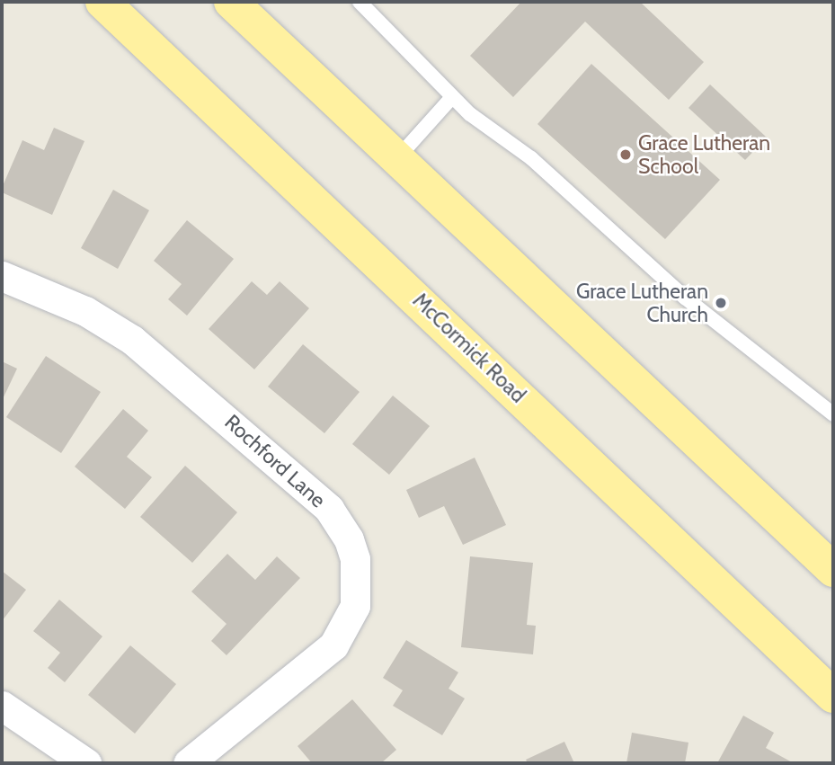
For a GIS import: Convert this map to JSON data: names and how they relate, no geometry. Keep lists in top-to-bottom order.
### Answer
{
  "streets": {
    "main road": ["McCormick Road"],
    "street": ["Rochford Lane"]
  },
  "places": ["Grace Lutheran School", "Grace Lutheran Church"]
}
